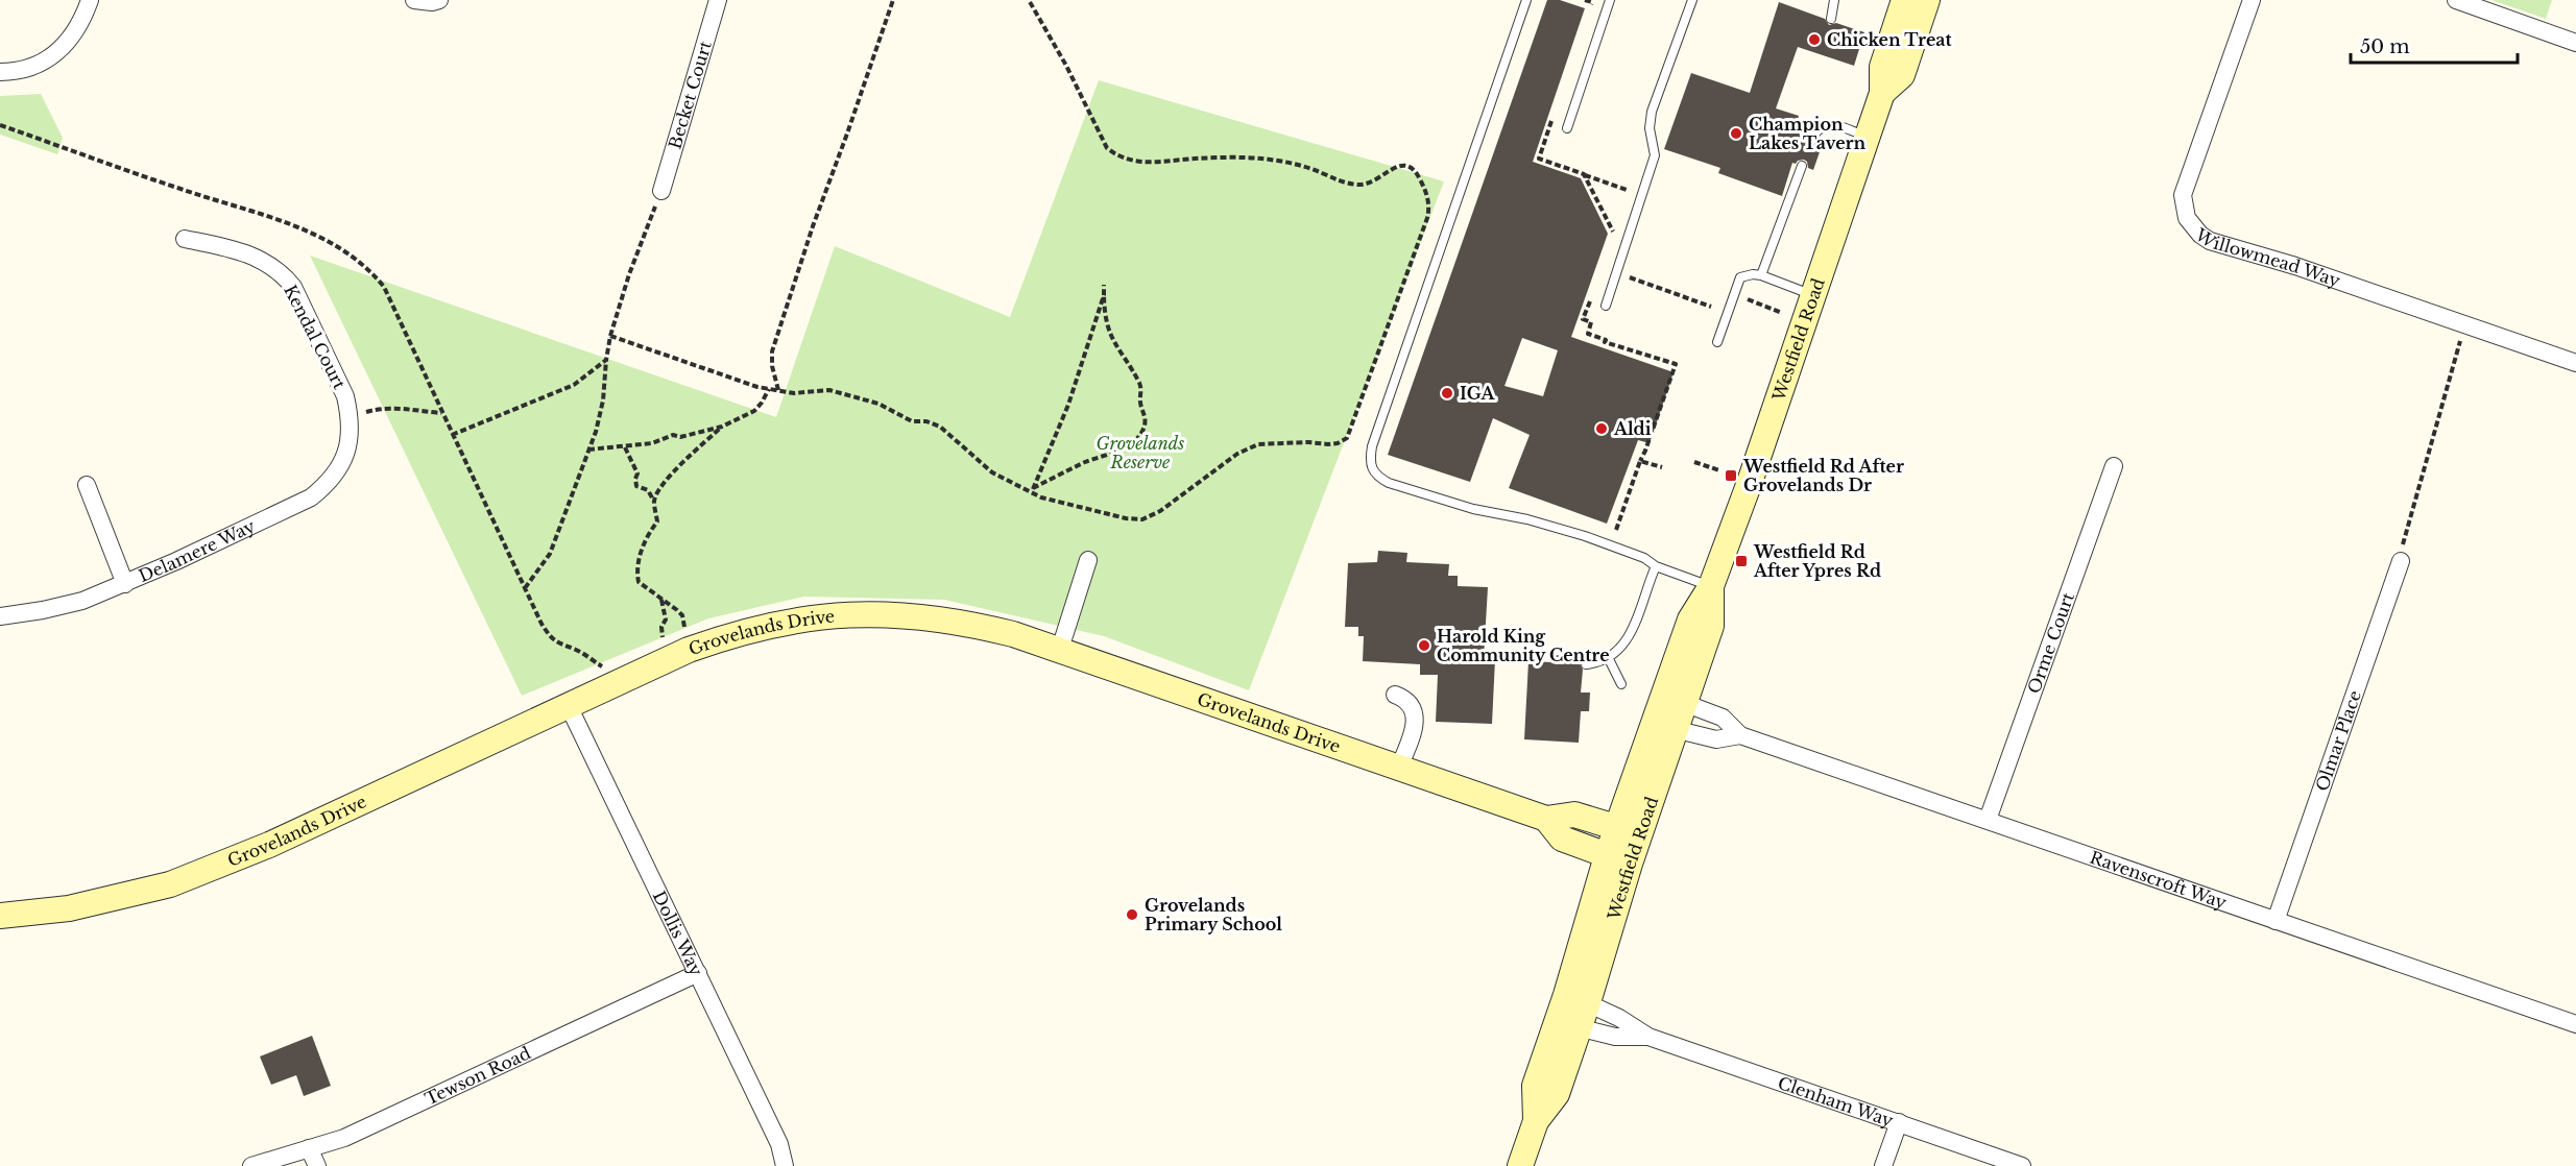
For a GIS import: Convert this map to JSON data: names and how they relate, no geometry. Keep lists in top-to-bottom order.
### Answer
{
  "streets": {
    "street": [
      "Becket Court",
      "Willowmead Way",
      "Kendal Court",
      "Westfield Road",
      "Delamere Way",
      "Grovelands Drive",
      "Orme Court",
      "Olmar Place",
      "Ravenscroft Way",
      "Dollis Way",
      "Tewson Road",
      "Clenham Way"
    ]
  },
  "crossings": [
    ["Kendal Court", "Delamere Way"],
    ["Westfield Road", "Grovelands Drive"],
    ["Westfield Road", "Ravenscroft Way"],
    ["Westfield Road", "Clenham Way"],
    ["Grovelands Drive", "Dollis Way"],
    ["Orme Court", "Ravenscroft Way"],
    ["Olmar Place", "Ravenscroft Way"],
    ["Dollis Way", "Tewson Road"]
  ],
  "parks": ["Grovelands Reserve"],
  "places": {
    "other": [
      "Chicken Treat",
      "Champion Lakes Tavern",
      "IGA",
      "Aldi",
      "Harold King Community Centre",
      "Grovelands Primary School"
    ],
    "transit": ["Westfield Rd After Grovelands Dr", "Westfield Rd After Ypres Rd"]
  },
  "scale_bar": "50 m"
}
